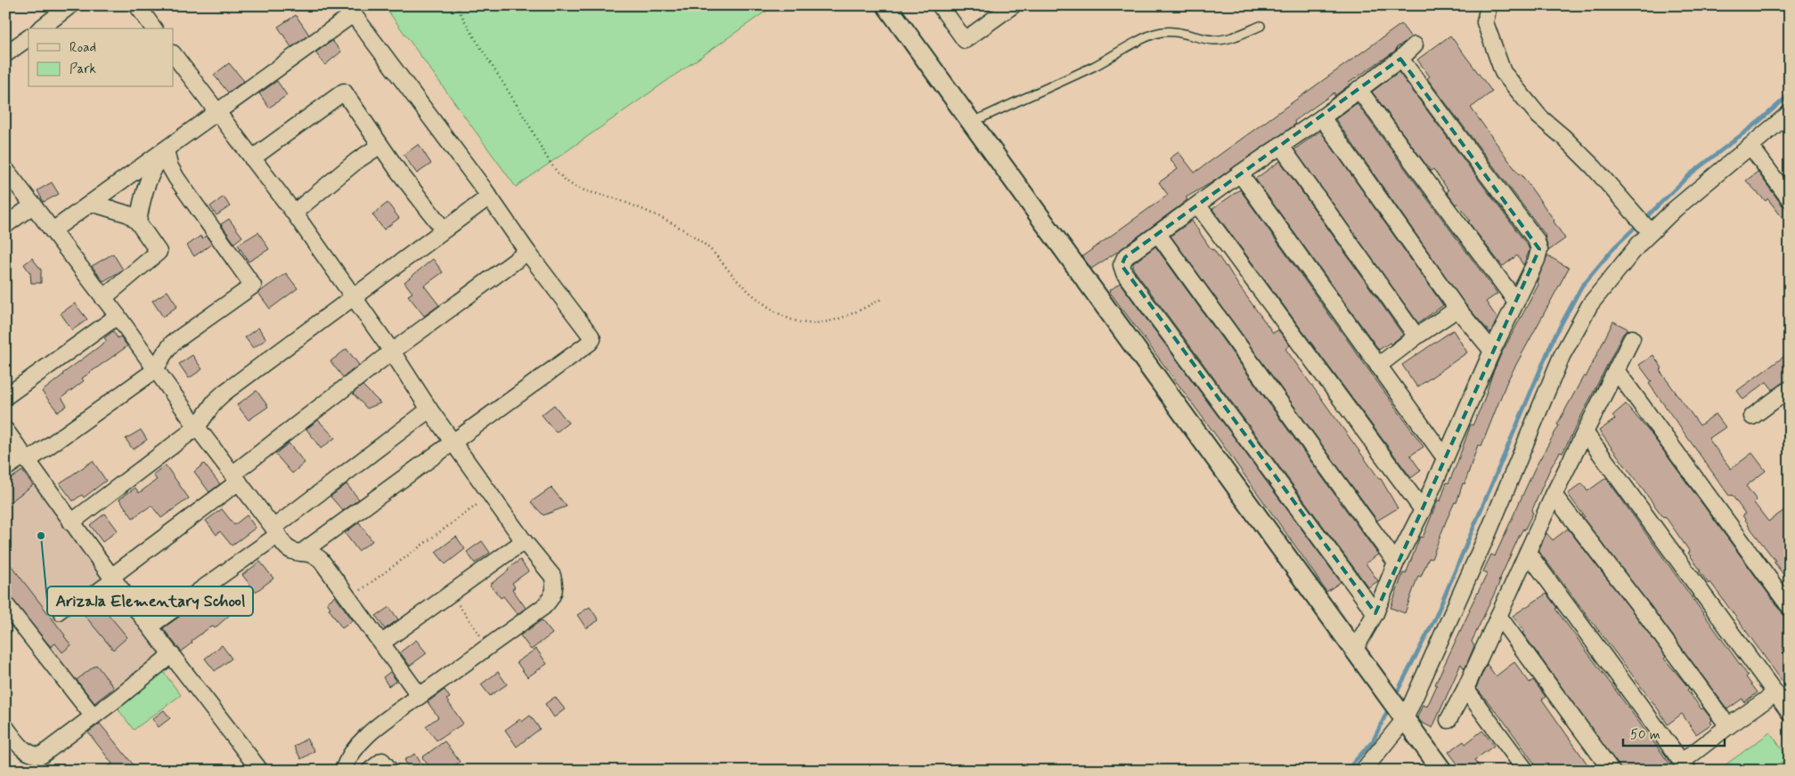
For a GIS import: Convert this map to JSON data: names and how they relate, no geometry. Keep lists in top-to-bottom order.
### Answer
{
  "places": ["Arizala Elementary School"],
  "legend": ["Road", "Park"],
  "scale_bar": "50 m"
}
